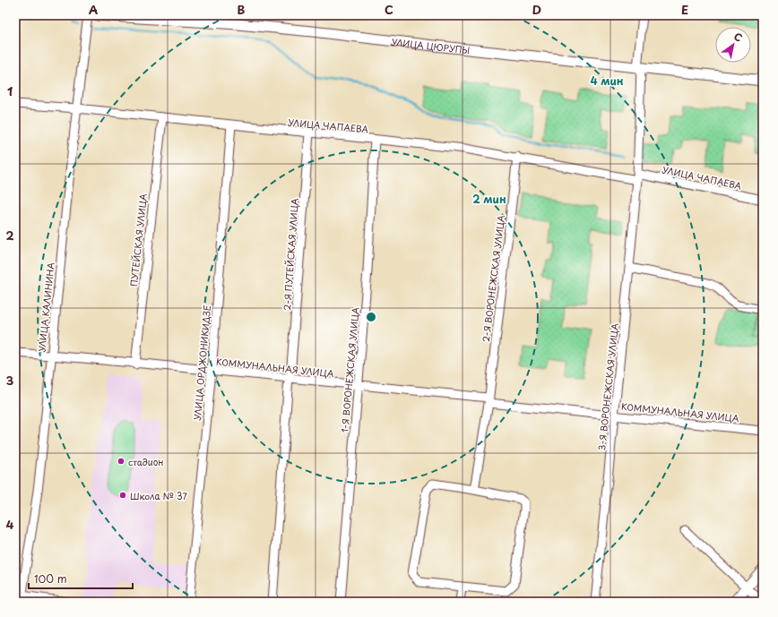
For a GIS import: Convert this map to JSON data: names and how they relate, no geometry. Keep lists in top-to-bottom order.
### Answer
{
  "streets": {
    "street": [
      "УЛИЦА ЦЮРУПЫ",
      "УЛИЦА ЧАПАЕВА",
      "ПУТЕЙСКАЯ УЛИЦА",
      "2-Я ПУТЕЙСКАЯ УЛИЦА",
      "2-Я ВОРОНЕЖСКАЯ УЛИЦА",
      "УЛИЦА КАЛИНИНА",
      "УЛИЦА ОРДЖОНИКИДЗЕ",
      "КОММУНАЛЬНАЯ УЛИЦА",
      "1-Я ВОРОНЕЖСКАЯ УЛИЦА",
      "3-Я ВОРОНЕЖСКАЯ УЛИЦА"
    ]
  },
  "crossings": [
    ["УЛИЦА ЦЮРУПЫ", "3-Я ВОРОНЕЖСКАЯ УЛИЦА"],
    ["УЛИЦА ЧАПАЕВА", "ПУТЕЙСКАЯ УЛИЦА"],
    ["УЛИЦА ЧАПАЕВА", "2-Я ПУТЕЙСКАЯ УЛИЦА"],
    ["УЛИЦА ЧАПАЕВА", "2-Я ВОРОНЕЖСКАЯ УЛИЦА"],
    ["УЛИЦА ЧАПАЕВА", "УЛИЦА КАЛИНИНА"],
    ["УЛИЦА ЧАПАЕВА", "УЛИЦА ОРДЖОНИКИДЗЕ"],
    ["УЛИЦА ЧАПАЕВА", "1-Я ВОРОНЕЖСКАЯ УЛИЦА"],
    ["УЛИЦА ЧАПАЕВА", "3-Я ВОРОНЕЖСКАЯ УЛИЦА"],
    ["ПУТЕЙСКАЯ УЛИЦА", "КОММУНАЛЬНАЯ УЛИЦА"],
    ["2-Я ПУТЕЙСКАЯ УЛИЦА", "КОММУНАЛЬНАЯ УЛИЦА"],
    ["2-Я ВОРОНЕЖСКАЯ УЛИЦА", "КОММУНАЛЬНАЯ УЛИЦА"],
    ["УЛИЦА КАЛИНИНА", "КОММУНАЛЬНАЯ УЛИЦА"],
    ["УЛИЦА ОРДЖОНИКИДЗЕ", "КОММУНАЛЬНАЯ УЛИЦА"],
    ["КОММУНАЛЬНАЯ УЛИЦА", "1-Я ВОРОНЕЖСКАЯ УЛИЦА"],
    ["КОММУНАЛЬНАЯ УЛИЦА", "3-Я ВОРОНЕЖСКАЯ УЛИЦА"]
  ],
  "places": ["стадион", "Школа № 37"],
  "scale_bar": "100 m",
  "north": "top right",
  "grid": {
    "columns": [
      "A",
      "B",
      "C",
      "D",
      "E"
    ],
    "rows": [
      "1",
      "2",
      "3",
      "4"
    ]
  },
  "rings": ["4 мин", "2 мин"]
}
